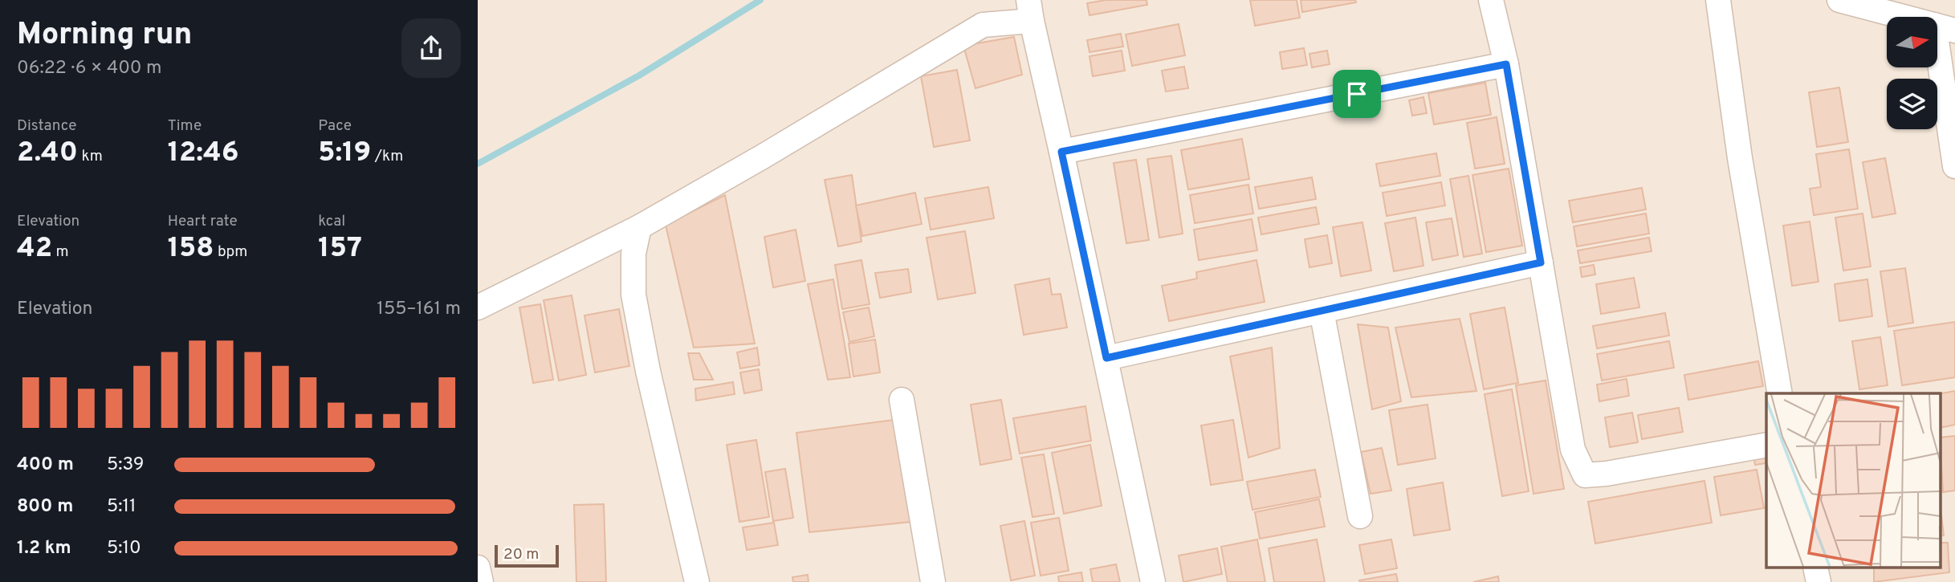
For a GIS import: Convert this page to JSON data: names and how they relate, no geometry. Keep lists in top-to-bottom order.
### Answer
{
  "scale_bar": "20 m",
  "north": "right",
  "page": {
    "heading": ["Morning run", "06:22 · 6 × 400 m"],
    "stats": [
      ["Distance", "2.40 km"],
      ["Time", "12:46"],
      ["Pace", "5:19 /km"],
      ["Elevation", "42 m"],
      ["Heart rate", "158 bpm"],
      ["kcal", "157"]
    ],
    "chart": ["Elevation", "155–161 m"],
    "list": [
      {
        "name": "400 m",
        "note": "5:39"
      },
      {
        "name": "800 m",
        "note": "5:11"
      },
      {
        "name": "1.2 km",
        "note": "5:10"
      }
    ],
    "scale": "20 m"
  }
}
